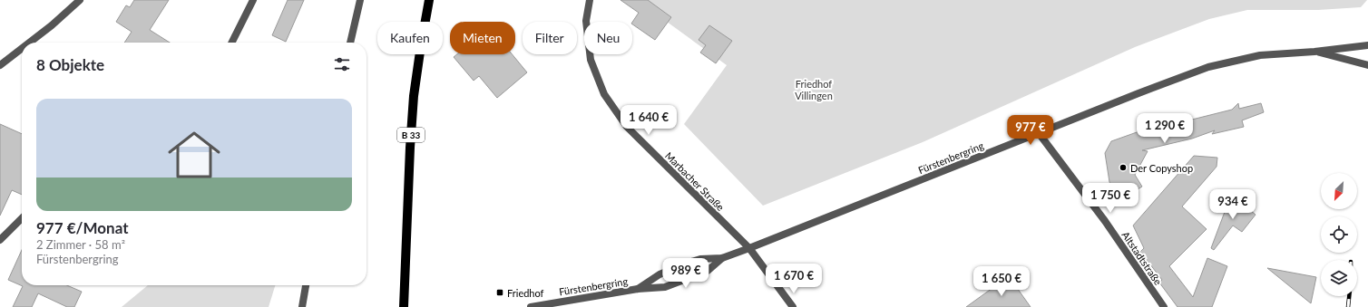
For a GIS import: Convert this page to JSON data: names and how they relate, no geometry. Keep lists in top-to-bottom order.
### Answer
{
  "streets": {
    "main road": ["B 33"],
    "street": ["Fürstenbergring", "Marbacher Straße", "Altstadtstraße"]
  },
  "crossings": [
    ["Fürstenbergring", "Marbacher Straße"],
    ["Fürstenbergring", "Altstadtstraße"]
  ],
  "parks": ["Friedhof Villingen"],
  "places": {
    "other": ["Der Copyshop"],
    "transit": ["Friedhof"]
  },
  "north": "bottom left",
  "page": {
    "chip": [
      "Kaufen",
      "Mieten",
      "Filter",
      "Neu"
    ],
    "heading": "8 Objekte",
    "list": [
      {
        "name": "977 €/Monat",
        "note": "2 Zimmer · 58 m² · Fürstenbergring"
      }
    ],
    "price": [
      "1 640 €",
      "1 290 €",
      "977 €",
      "1 750 €",
      "934 €",
      "989 €",
      "1 670 €",
      "1 650 €"
    ]
  }
}
